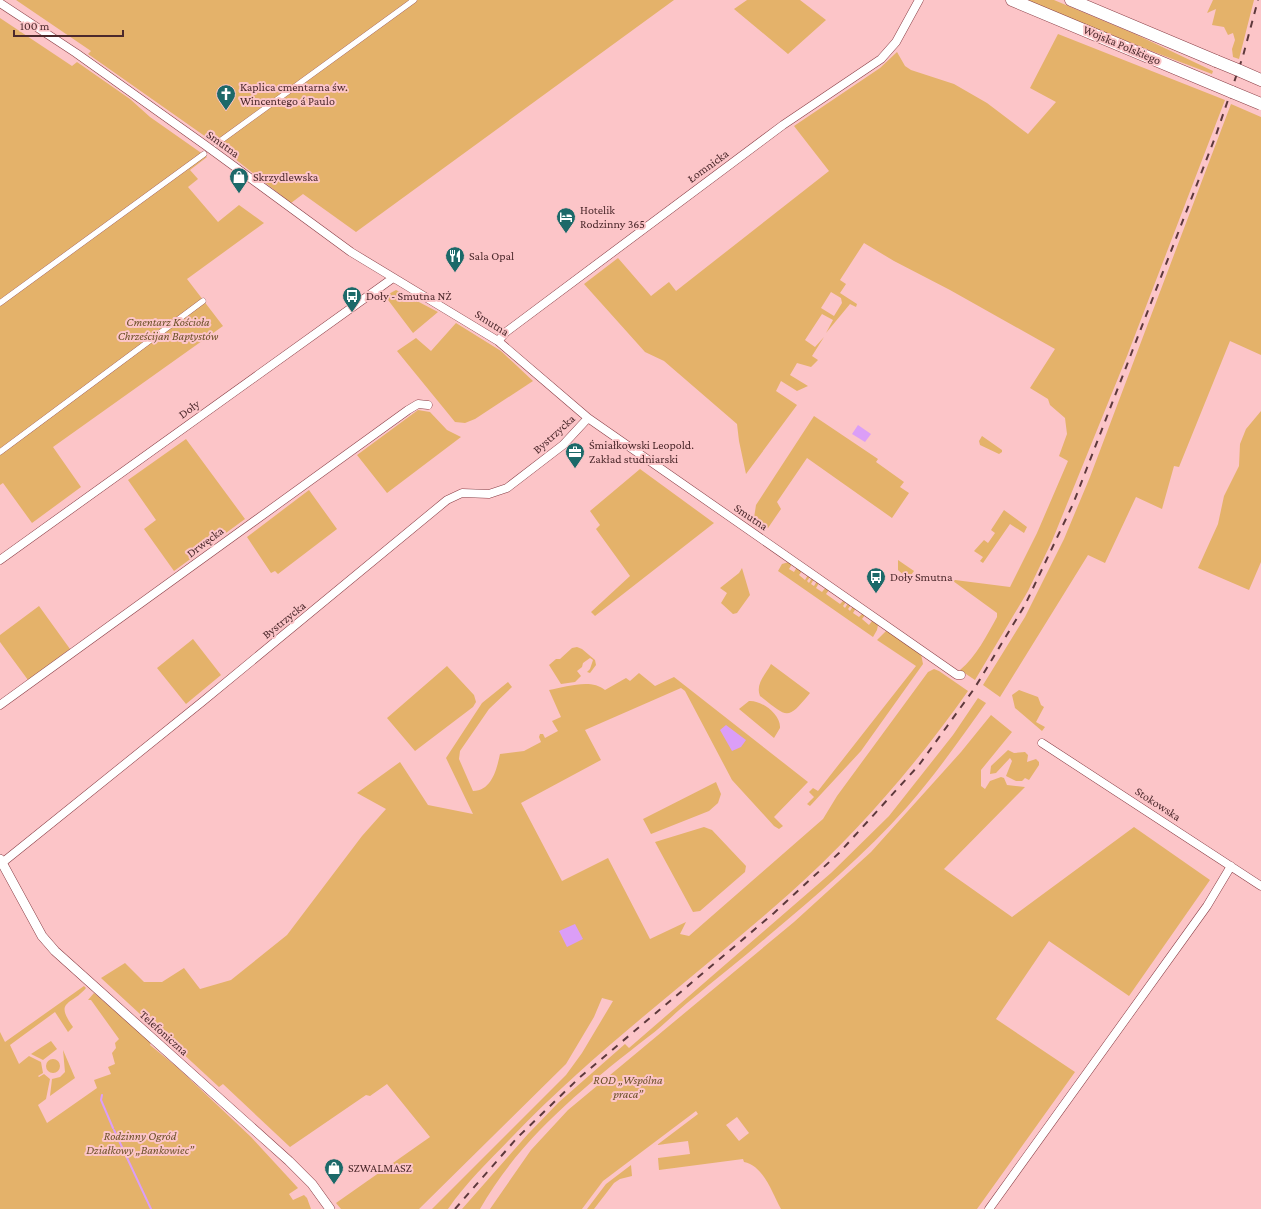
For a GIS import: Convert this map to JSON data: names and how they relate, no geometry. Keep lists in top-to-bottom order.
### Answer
{
  "streets": {
    "main road": ["Wojska Polskiego"],
    "street": [
      "Smutna",
      "Łomnicka",
      "Doły",
      "Bystrzycka",
      "Drwęcka",
      "Stokowska",
      "Telefoniczna"
    ]
  },
  "crossings": [
    ["Smutna", "Łomnicka"],
    ["Smutna", "Doły"],
    ["Smutna", "Bystrzycka"],
    ["Bystrzycka", "Telefoniczna"]
  ],
  "parks": ["Cmentarz Kościoła Chrześcijan Baptystów", "ROD „Wspólna praca”", "Rodzinny Ogród Działkowy „Bankowiec”"],
  "places": {
    "church": ["Kaplica cmentarna św. Wincentego á Paulo"],
    "shop": ["Skrzydlewska", "SZWALMASZ"],
    "hotel": ["Hotelik Rodzinny 365"],
    "restaurant": ["Sala Opal"],
    "bus stop": ["Doły - Smutna NŻ", "Doły Smutna"],
    "office": ["Śmiałkowski Leopold. Zakład studniarski"]
  },
  "scale_bar": "100 m"
}
